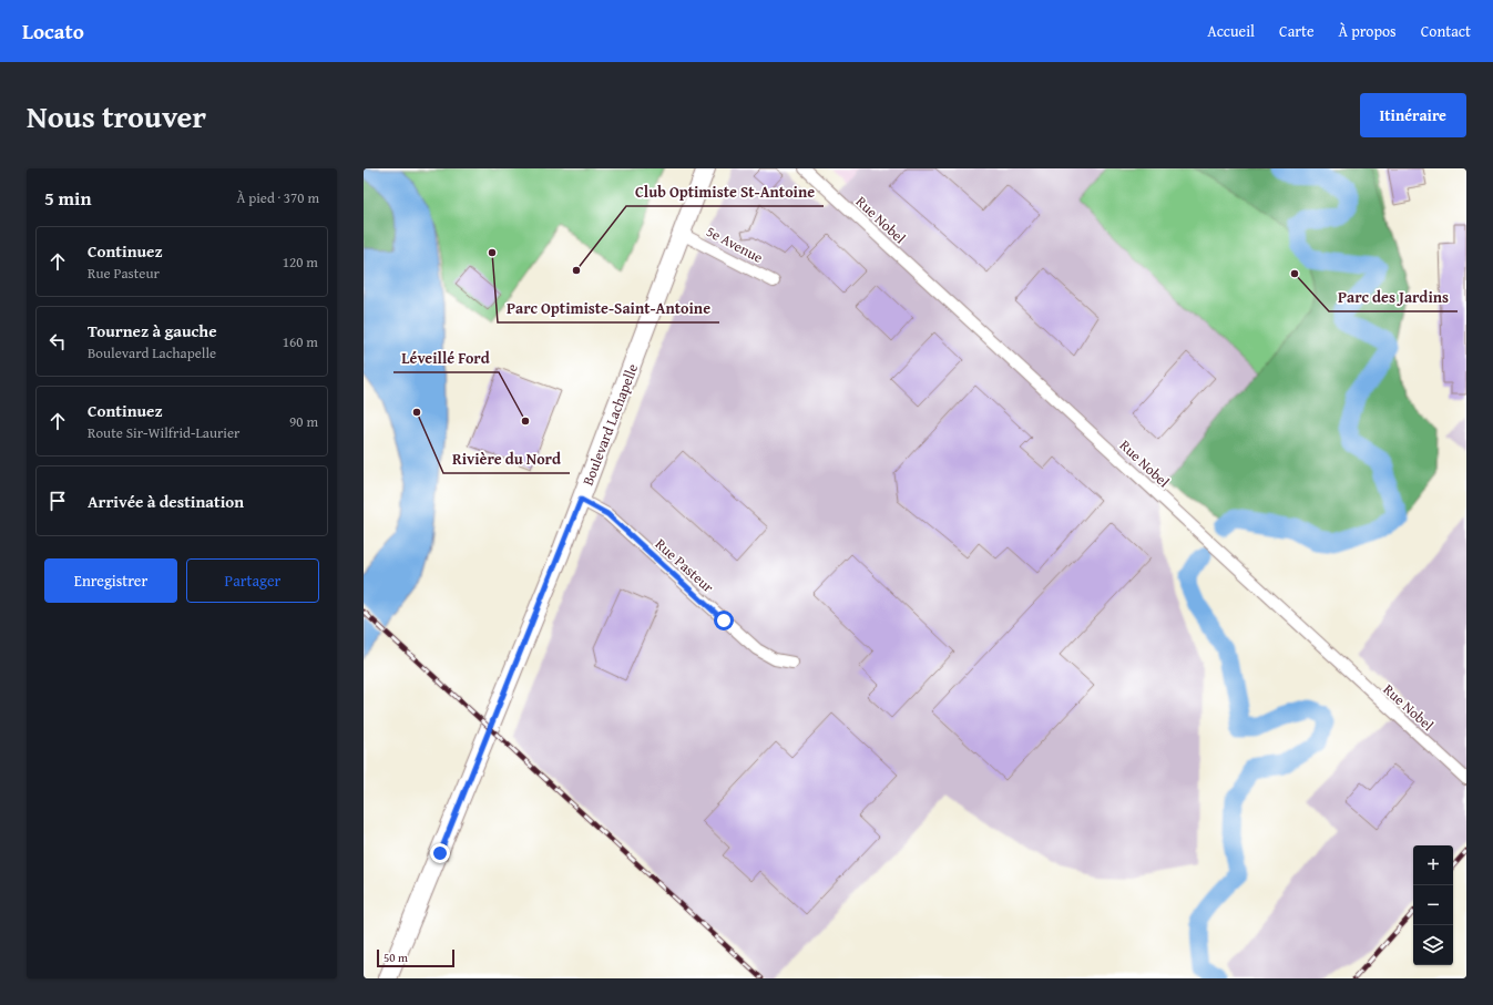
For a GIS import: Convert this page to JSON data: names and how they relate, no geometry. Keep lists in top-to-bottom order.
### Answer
{
  "streets": {
    "main road": ["Boulevard Lachapelle"],
    "street": ["Rue Nobel", "5e Avenue", "Rue Pasteur"]
  },
  "crossings": [
    ["5e Avenue", "Boulevard Lachapelle"],
    ["Boulevard Lachapelle", "Rue Pasteur"]
  ],
  "places": [
    "Parc Optimiste-Saint-Antoine",
    "Club Optimiste St-Antoine",
    "Parc des Jardins",
    "Rivière du Nord",
    "Léveillé Ford"
  ],
  "scale_bar": "50 m",
  "page": {
    "header": "Locato",
    "nav": [
      "Accueil",
      "Carte",
      "À propos",
      "Contact"
    ],
    "title": "Nous trouver",
    "buttons": [
      "Itinéraire",
      ["Enregistrer", "Partager"]
    ],
    "heading": ["5 min", "À pied · 370 m"],
    "list": [
      ["Continuez", "Rue Pasteur", "120 m"],
      ["Tournez à gauche", "Boulevard Lachapelle", "160 m"],
      ["Continuez", "Route Sir-Wilfrid-Laurier", "90 m"],
      "Arrivée à destination"
    ],
    "map_buttons": ["+", "−"],
    "scale": "50 m"
  }
}
